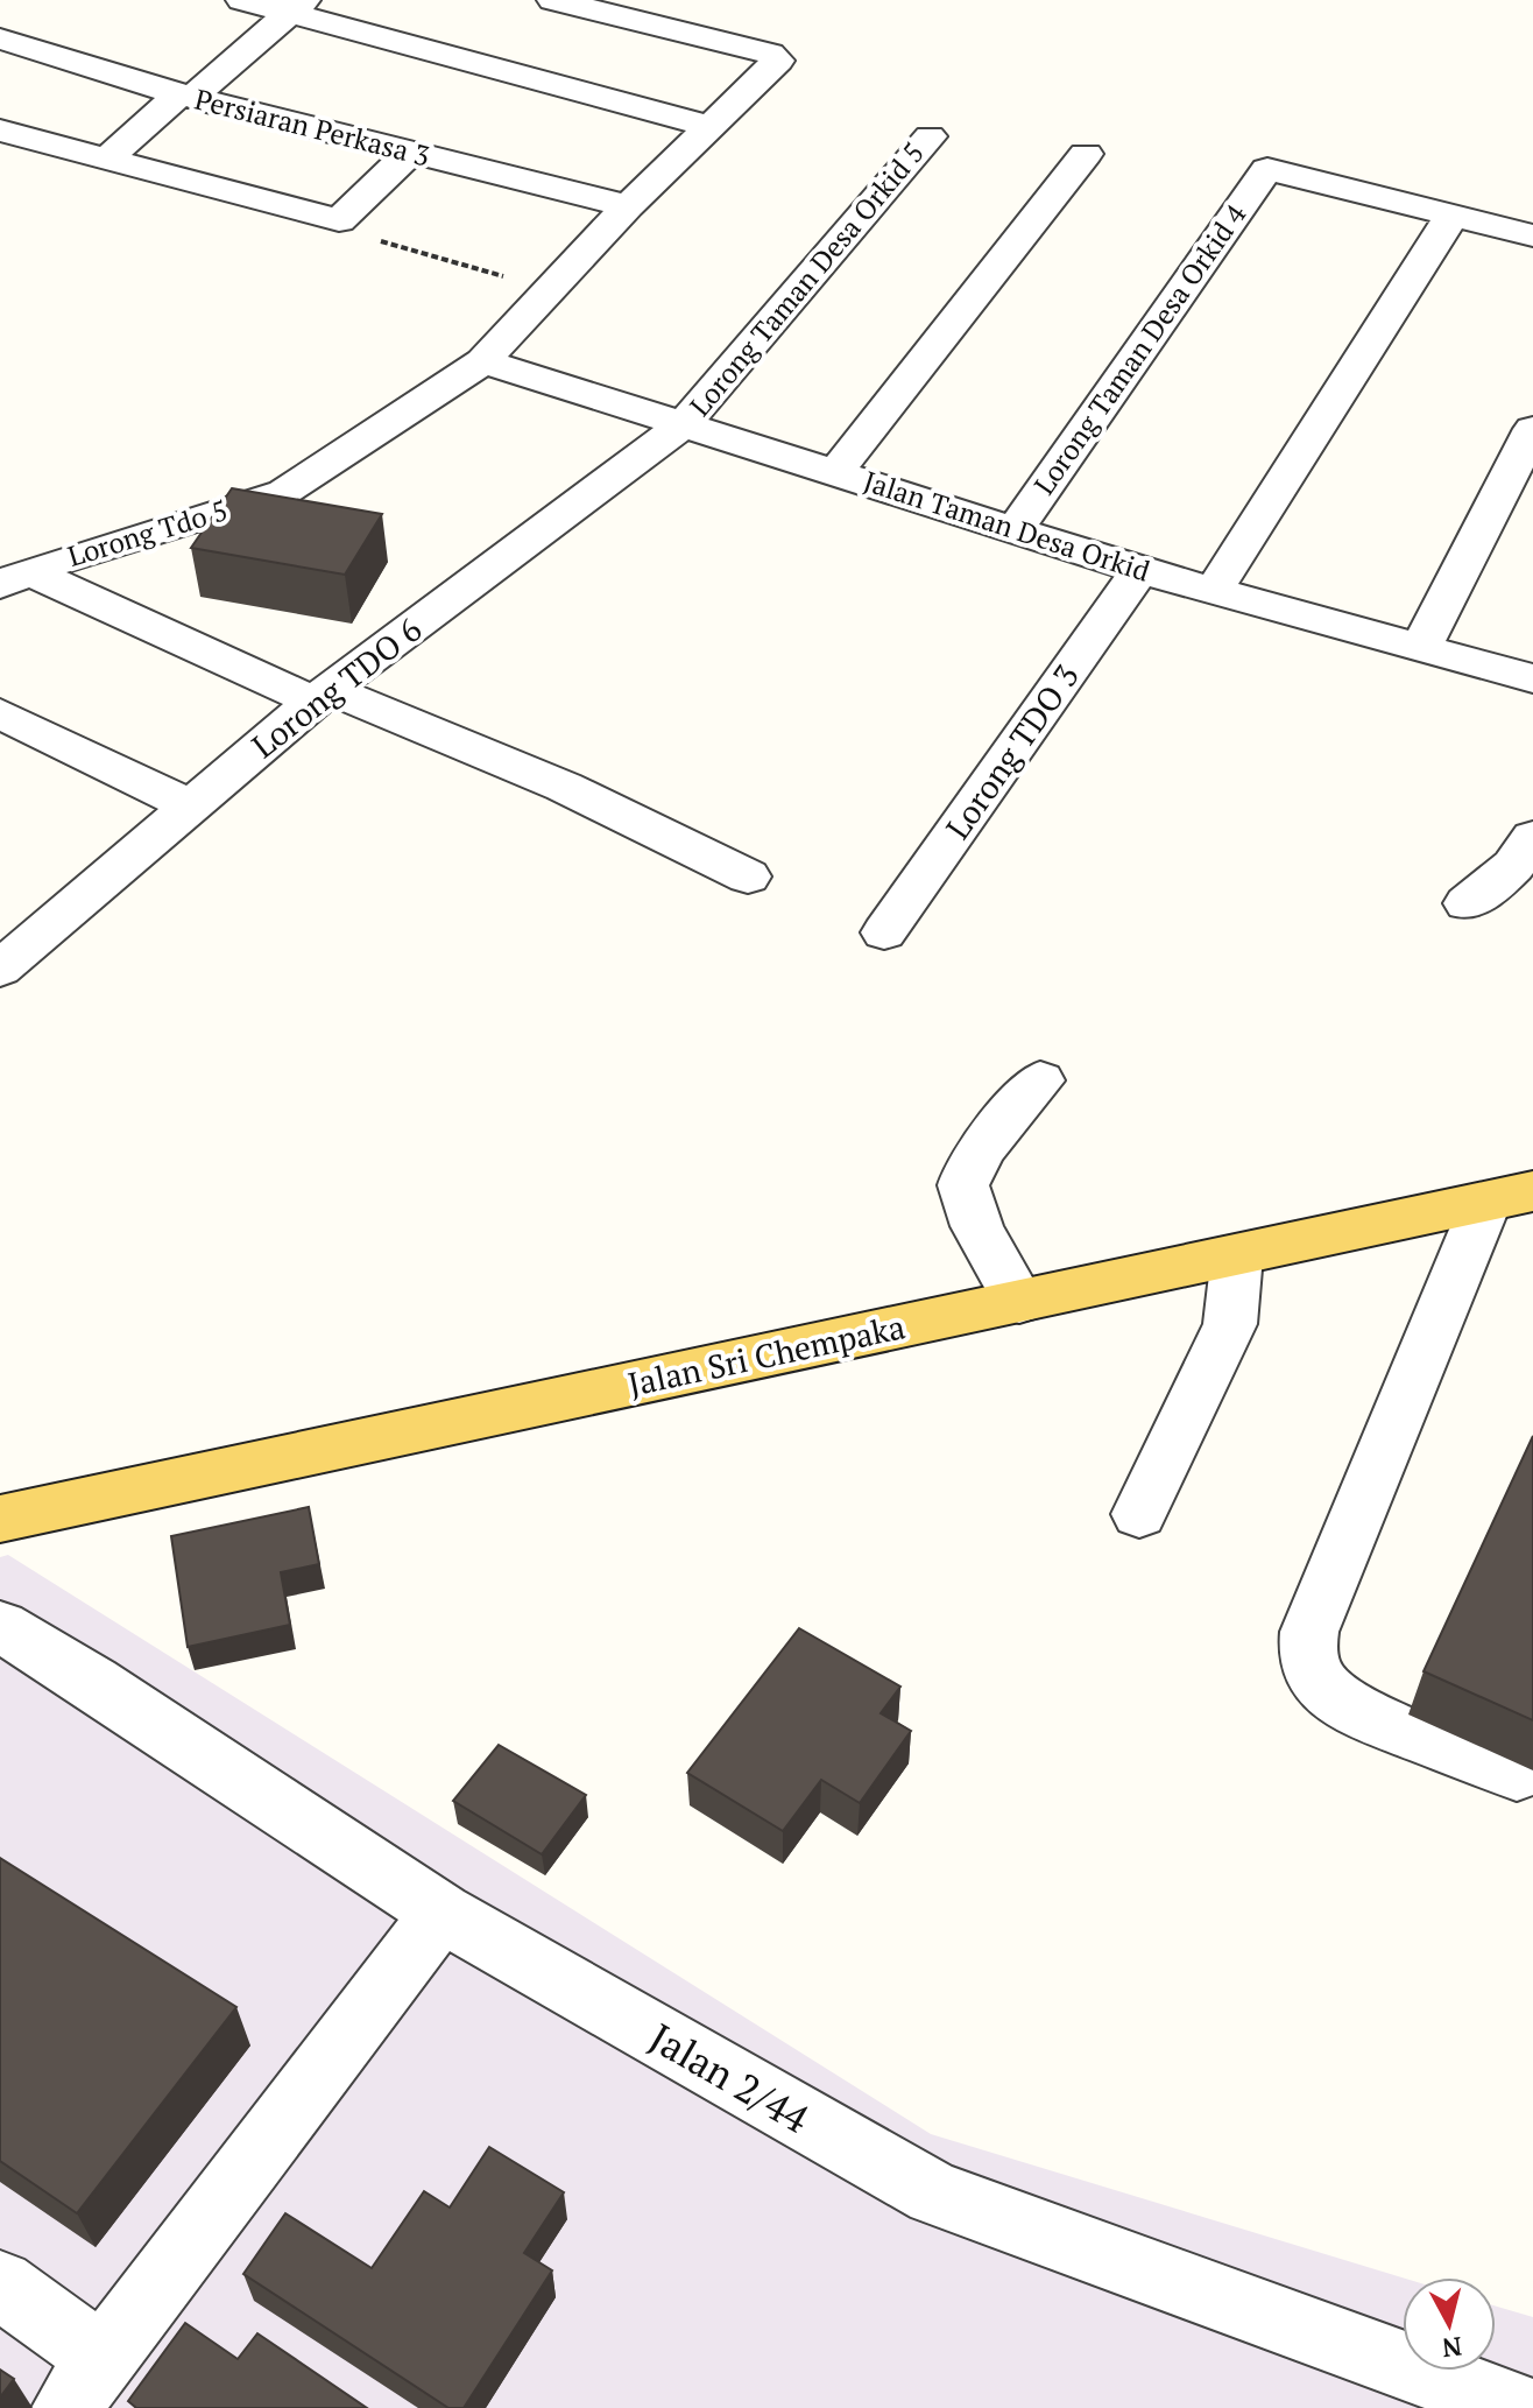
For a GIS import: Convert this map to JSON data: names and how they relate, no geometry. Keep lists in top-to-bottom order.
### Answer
{
  "streets": {
    "main road": ["Jalan Sri Chempaka"],
    "street": [
      "Persiaran Perkasa 3",
      "Lorong Taman Desa Orkid 5",
      "Lorong Taman Desa Orkid 4",
      "Jalan Taman Desa Orkid",
      "Lorong Tdo 5",
      "Lorong TDO 6",
      "Lorong TDO 3",
      "Jalan 2/44"
    ]
  },
  "crossings": [
    ["Lorong Taman Desa Orkid 5", "Jalan Taman Desa Orkid"],
    ["Lorong Taman Desa Orkid 5", "Lorong TDO 6"],
    ["Lorong Taman Desa Orkid 4", "Jalan Taman Desa Orkid"],
    ["Jalan Taman Desa Orkid", "Lorong Tdo 5"],
    ["Jalan Taman Desa Orkid", "Lorong TDO 6"],
    ["Jalan Taman Desa Orkid", "Lorong TDO 3"]
  ],
  "north": "bottom"
}
